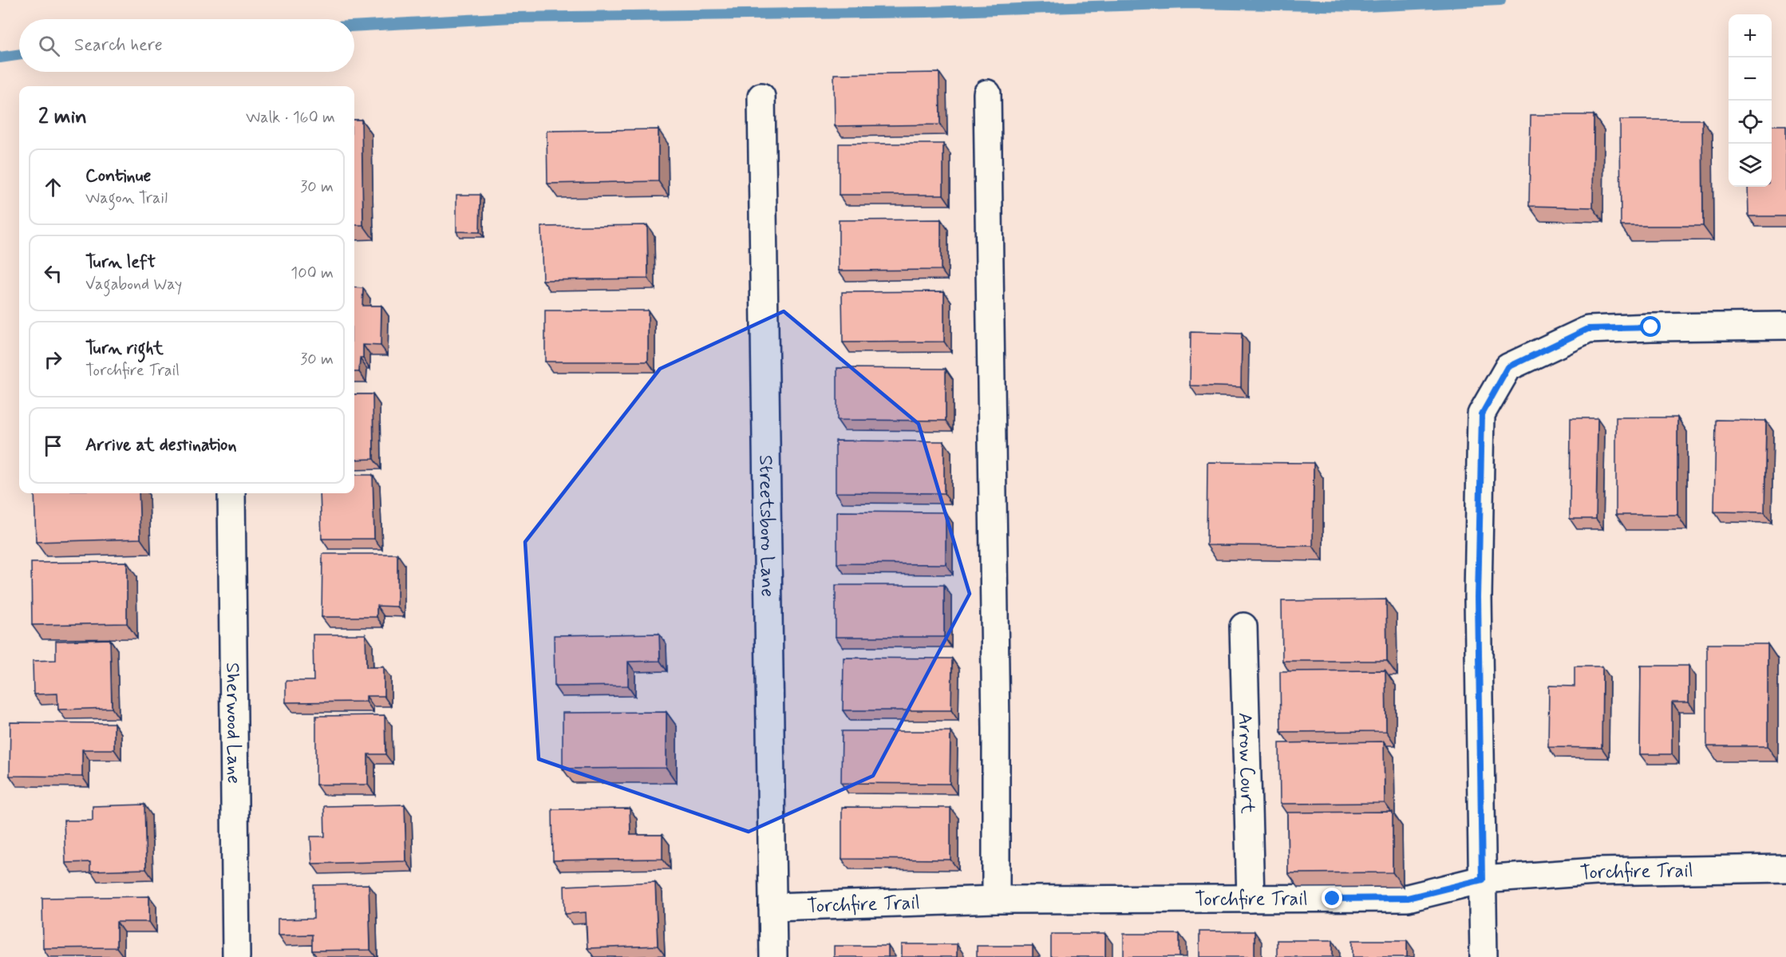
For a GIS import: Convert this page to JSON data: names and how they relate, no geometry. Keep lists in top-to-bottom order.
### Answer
{
  "streets": {
    "street": [
      "Streetsboro Lane",
      "Sherwood Lane",
      "Arrow Court",
      "Torchfire Trail"
    ]
  },
  "crossings": [
    ["Streetsboro Lane", "Torchfire Trail"],
    ["Arrow Court", "Torchfire Trail"]
  ],
  "page": {
    "map_buttons": ["+", "−"],
    "search": "Search here",
    "heading": ["2 min", "Walk · 160 m"],
    "list": [
      ["Continue", "Wagon Trail", "30 m"],
      ["Turn left", "Vagabond Way", "100 m"],
      ["Turn right", "Torchfire Trail", "30 m"],
      "Arrive at destination"
    ]
  }
}
